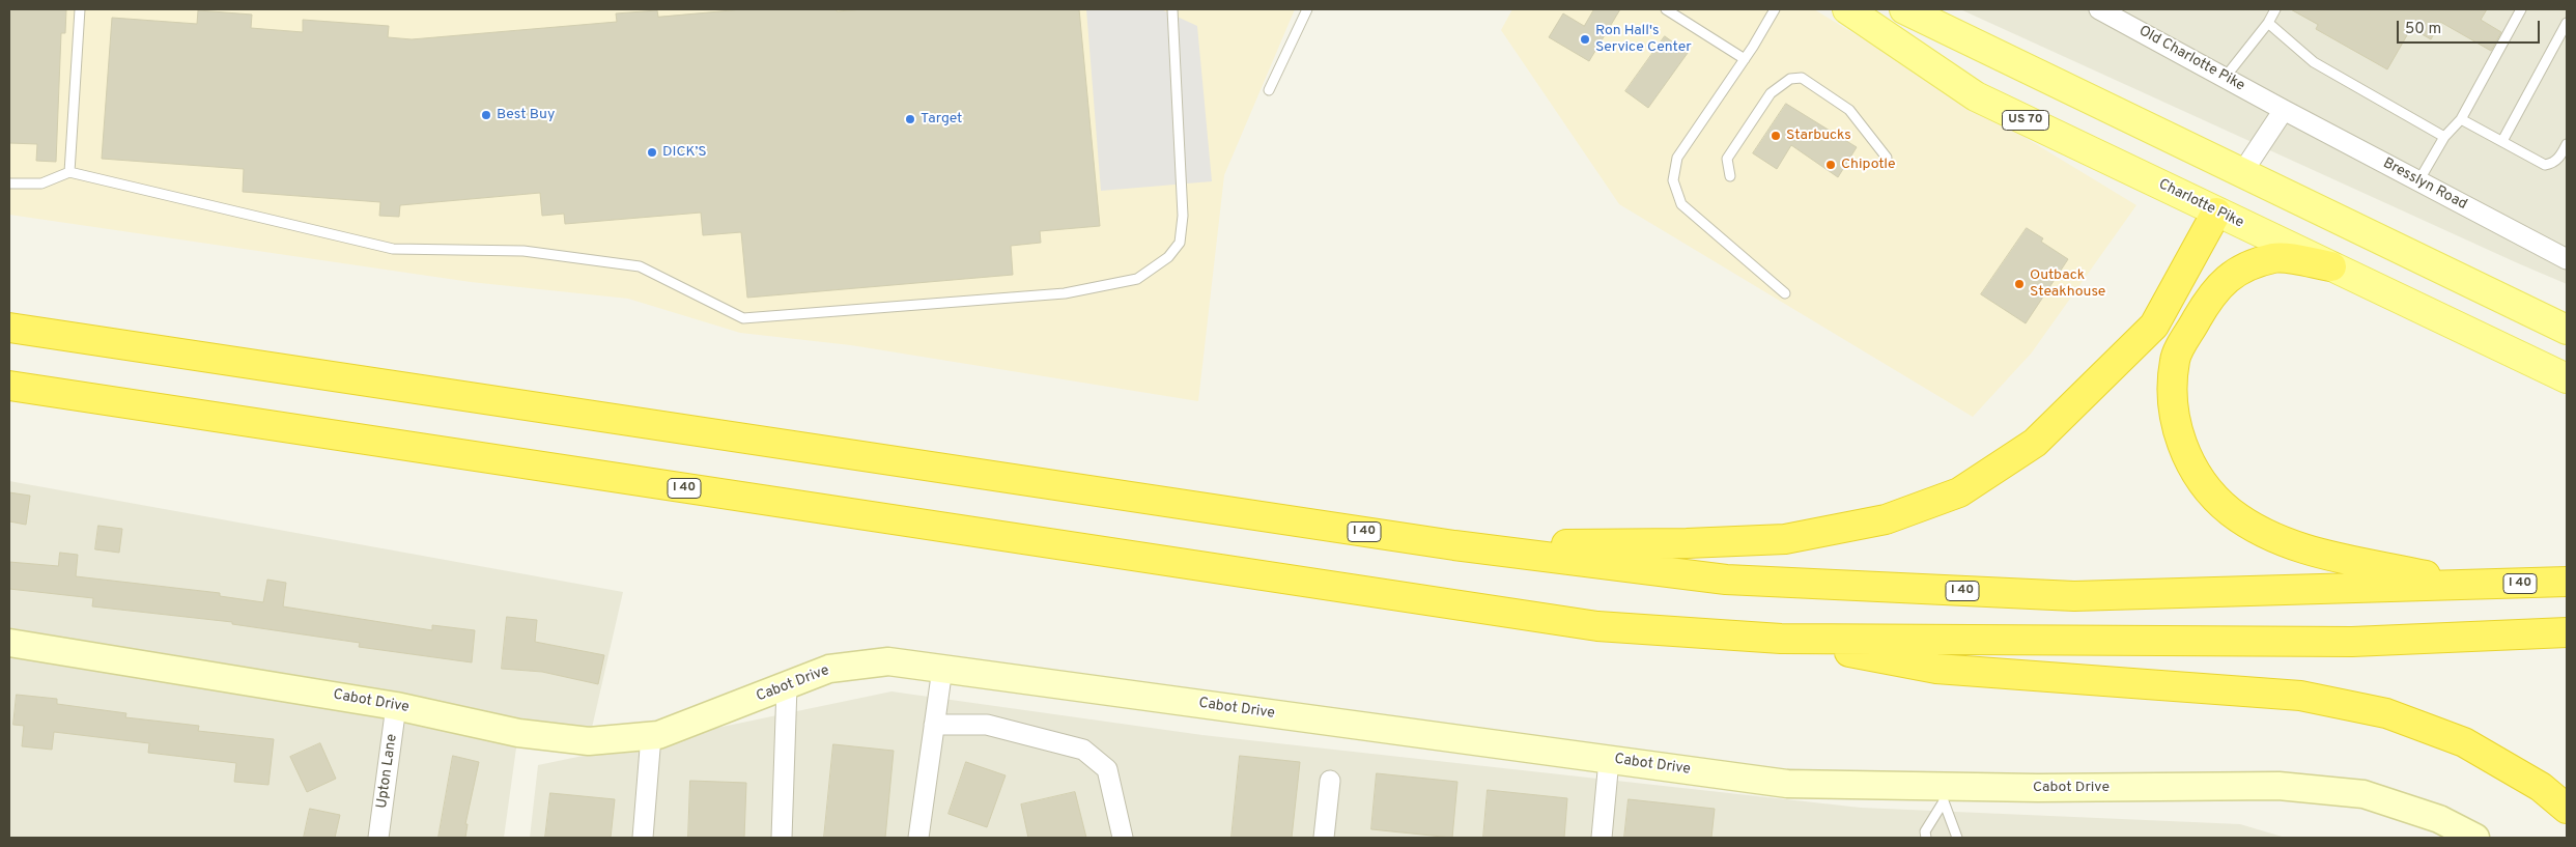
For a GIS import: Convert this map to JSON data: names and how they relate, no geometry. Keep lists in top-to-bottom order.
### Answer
{
  "streets": {
    "highway": ["I 40"],
    "main road": ["US 70", "Charlotte Pike"],
    "street": [
      "Old Charlotte Pike",
      "Bresslyn Road",
      "Cabot Drive",
      "Upton Lane"
    ]
  },
  "crossings": [
    ["Old Charlotte Pike", "Bresslyn Road"],
    ["Cabot Drive", "Upton Lane"]
  ],
  "places": [
    "Ron Hall's Service Center",
    "Best Buy",
    "Target",
    "Starbucks",
    "DICK’S",
    "Chipotle",
    "Outback Steakhouse"
  ],
  "scale_bar": "50 m"
}
